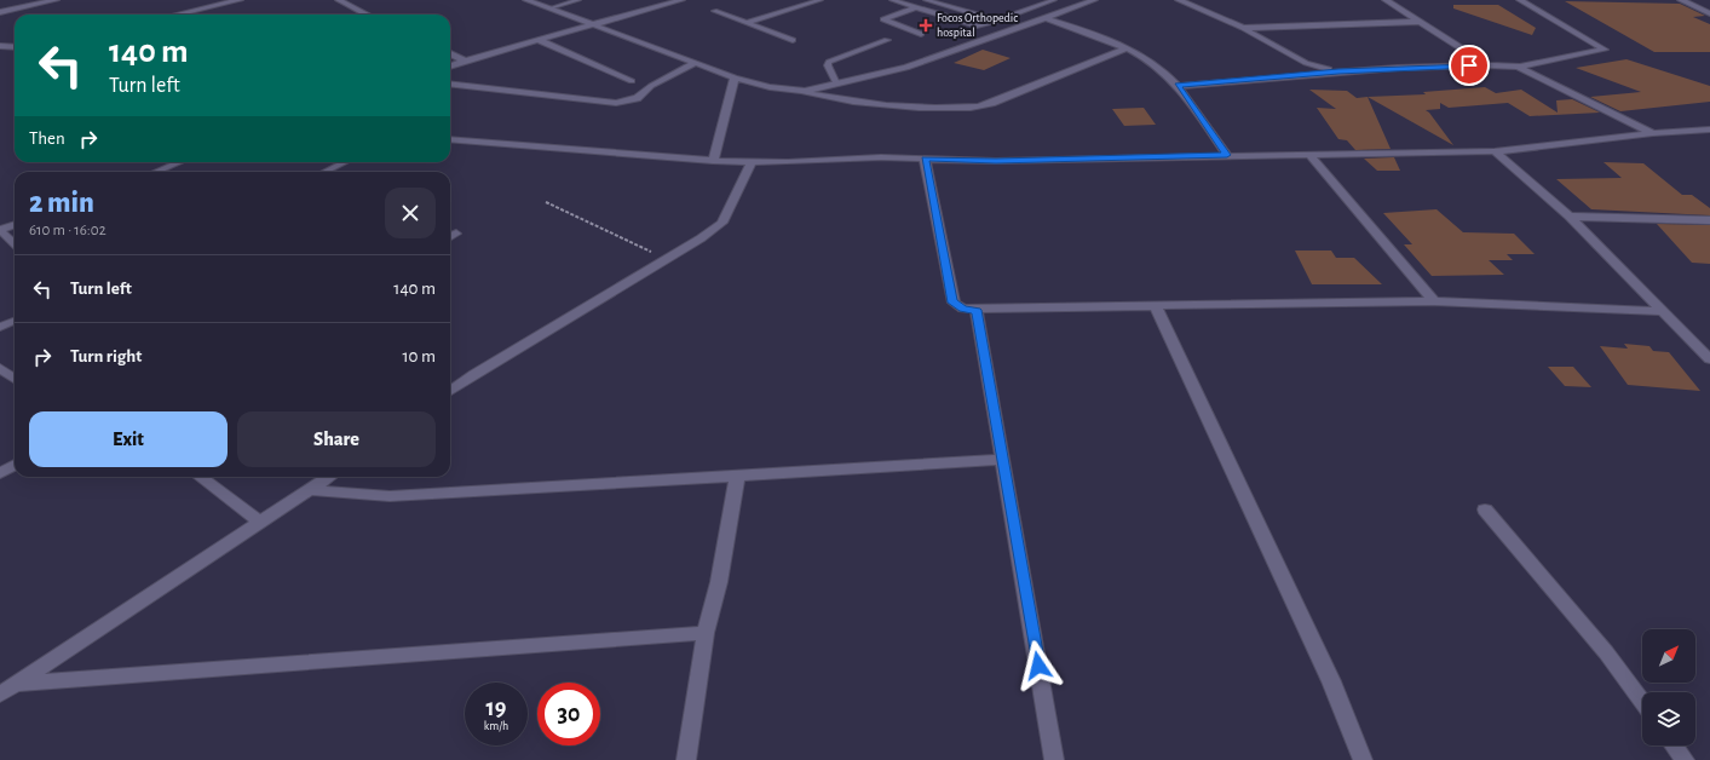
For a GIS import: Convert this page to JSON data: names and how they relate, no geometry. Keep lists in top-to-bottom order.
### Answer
{
  "places": {
    "health": ["Focos Orthopedic hospital"]
  },
  "north": "top right",
  "page": {
    "turn": ["140 m", "Turn left"],
    "then": "Then",
    "heading": ["2 min", "610 m · 16:02"],
    "list": [
      {
        "name": "Turn left",
        "value": "140 m"
      },
      {
        "name": "Turn right",
        "value": "10 m"
      }
    ],
    "buttons": ["Exit", "Share"],
    "speed": "19 km/h",
    "limit": "30"
  }
}
